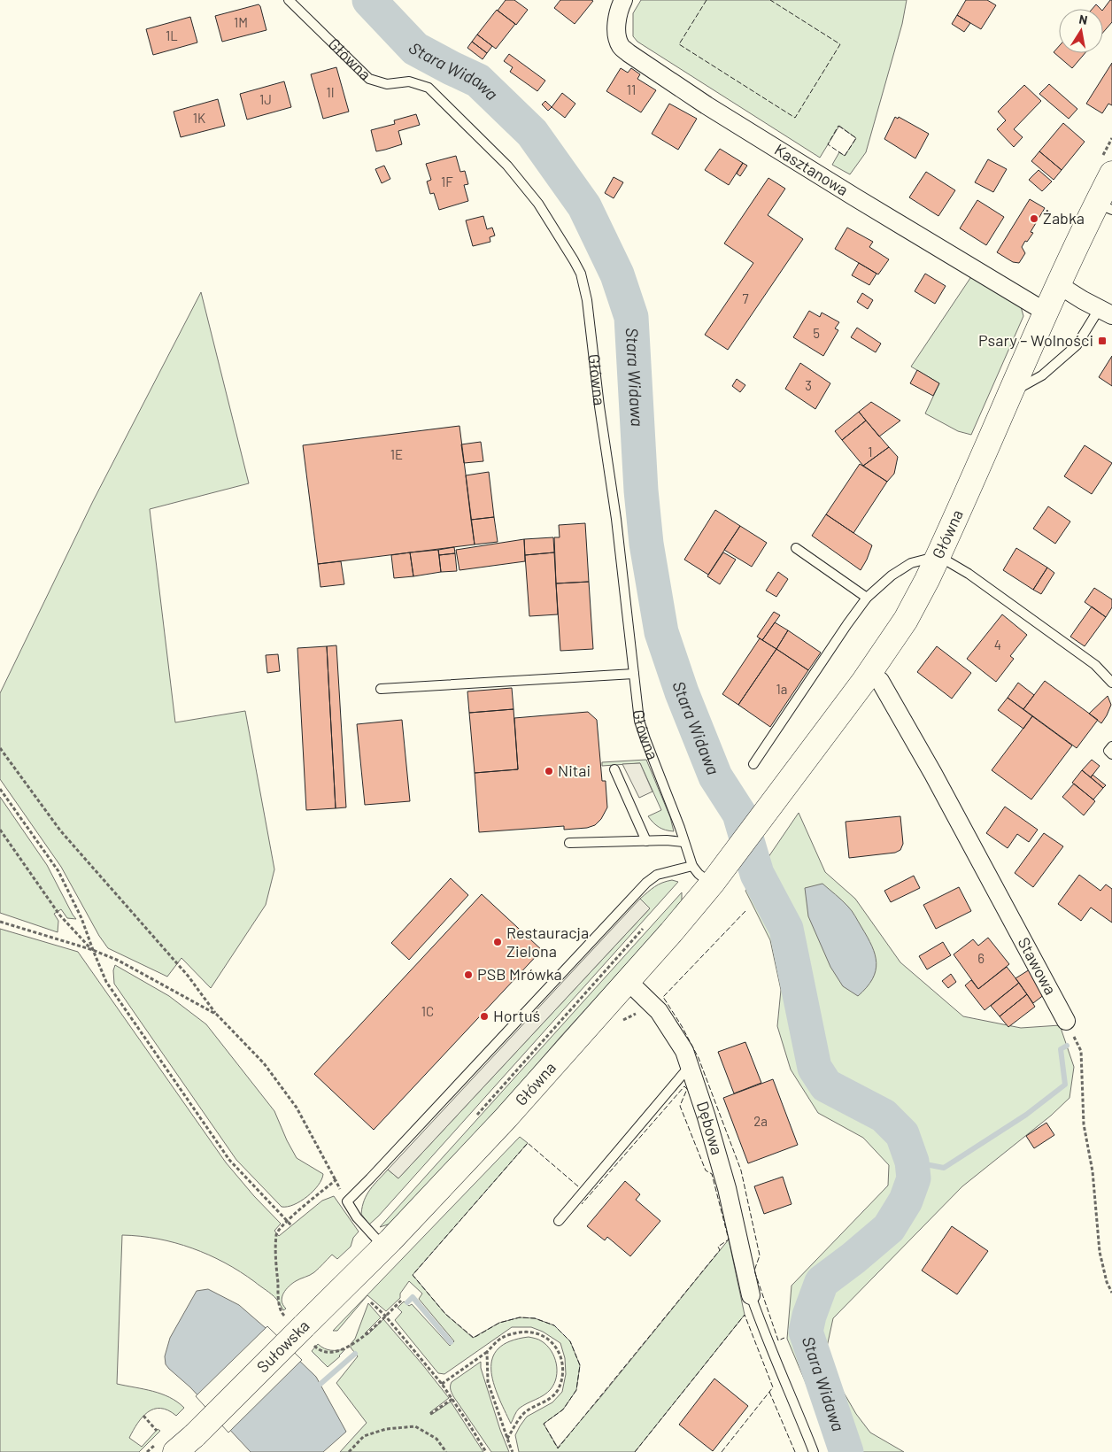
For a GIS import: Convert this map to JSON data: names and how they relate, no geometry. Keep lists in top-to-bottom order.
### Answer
{
  "streets": {
    "main road": ["Główna", "Sułowska"],
    "street": ["Kasztanowa", "Stawowa", "Dębowa"]
  },
  "crossings": [
    ["Główna", "Kasztanowa"],
    ["Główna", "Stawowa"],
    ["Główna", "Dębowa"],
    ["Główna", "Sułowska"]
  ],
  "water": ["Stara Widawa"],
  "places": {
    "other": [
      "Żabka",
      "Nitai",
      "Restauracja Zielona",
      "PSB Mrówka",
      "Hortuś"
    ],
    "transit": ["Psary – Wolności"]
  },
  "house_numbers": [
    "1M",
    "1L",
    "11",
    "1I",
    "1J",
    "1K",
    "1F",
    "7",
    "5",
    "3",
    "1",
    "1E",
    "4",
    "1a",
    "6",
    "1C",
    "2a"
  ],
  "north": "top"
}
